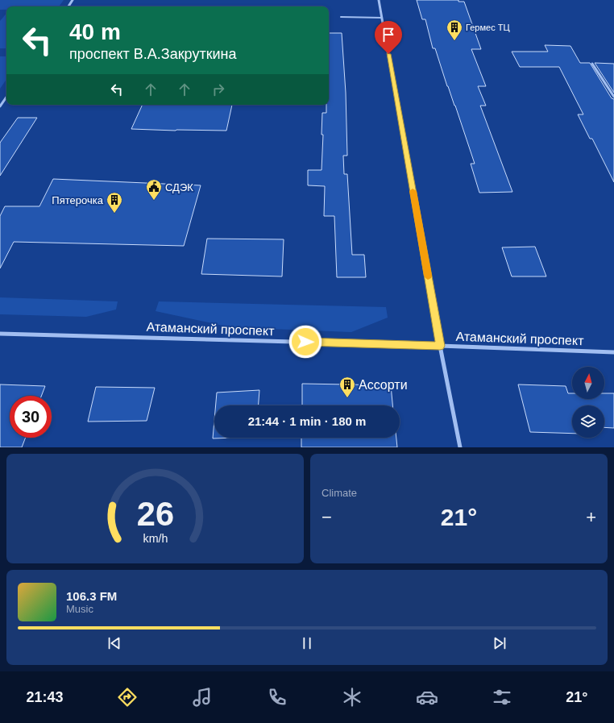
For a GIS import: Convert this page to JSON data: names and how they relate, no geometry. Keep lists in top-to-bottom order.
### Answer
{
  "streets": {
    "street": ["Атаманский проспект"]
  },
  "places": {
    "building": ["Гермес ТЦ", "Пятeрочка", "Ассорти"],
    "public building": ["СДЭК"]
  },
  "north": "top",
  "page": {
    "turn": ["40 m", "проспект В.А.Закруткина"],
    "limit": "30",
    "trip": "21:44 · 1 min · 180 m",
    "tile": "Climate",
    "heat": ["−", "21°", "+"],
    "song": ["106.3 FM", "Music"],
    "tabs": ["21:43", "21°"],
    "gauge": ["26", "km/h"]
  }
}
